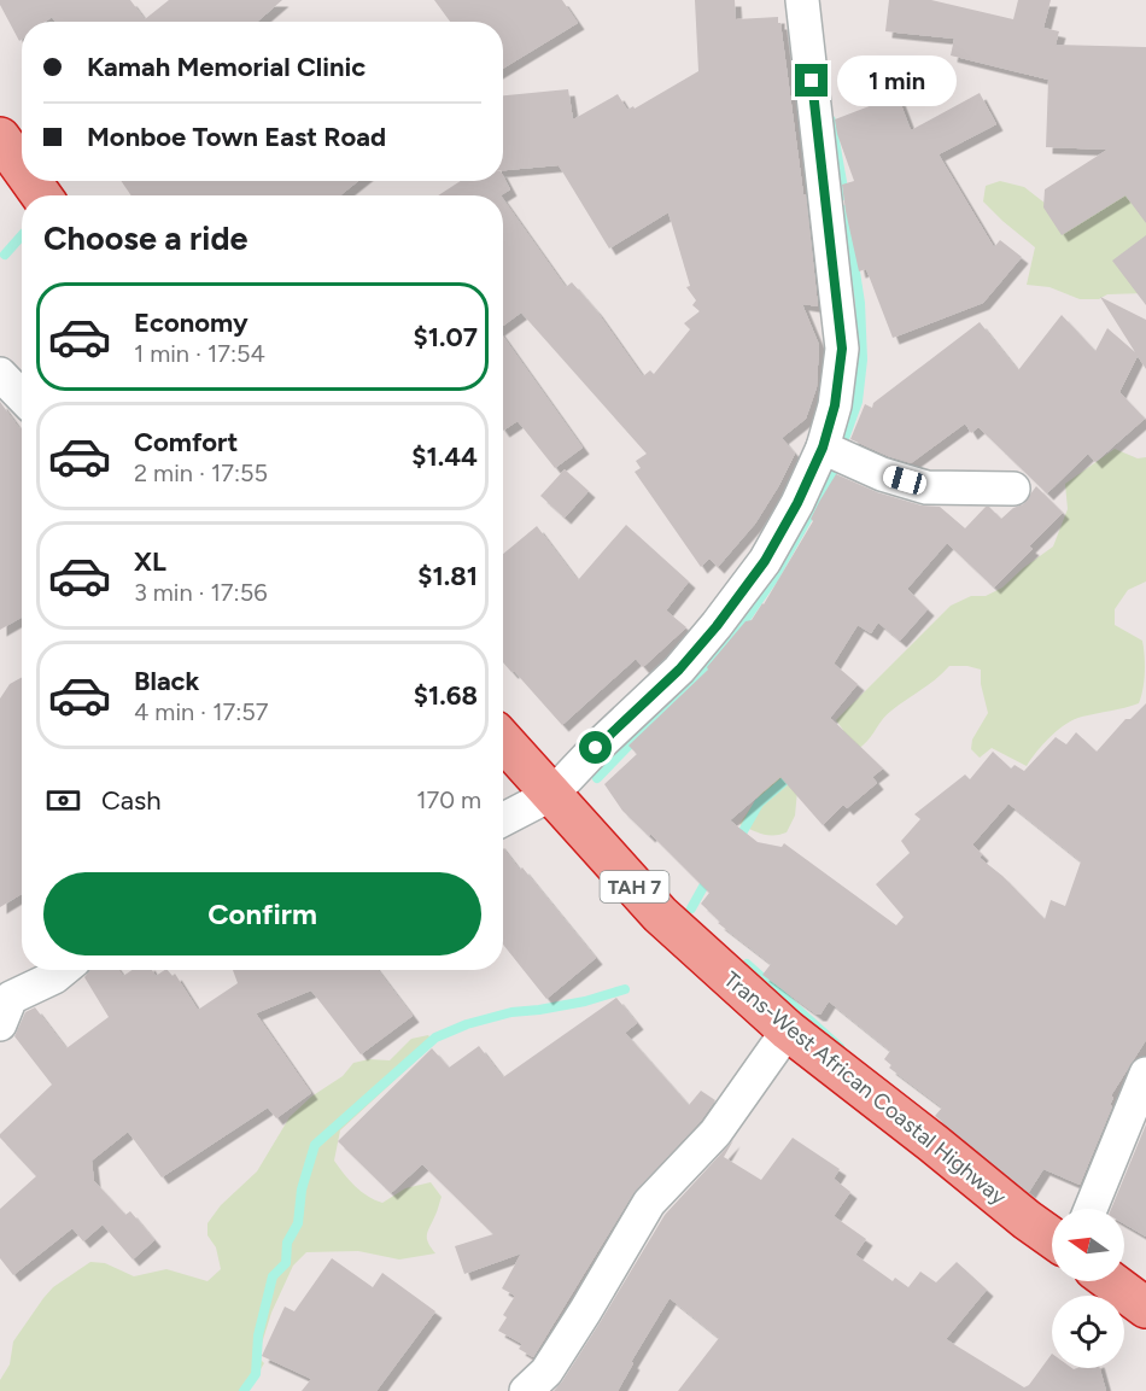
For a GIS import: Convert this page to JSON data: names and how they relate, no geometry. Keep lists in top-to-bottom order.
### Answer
{
  "streets": {
    "highway": ["TAH 7", "Trans-West African Coastal Highway"]
  },
  "north": "left",
  "page": {
    "banner": ["Kamah Memorial Clinic", "Monboe Town East Road"],
    "bubble": "1 min",
    "heading": "Choose a ride",
    "list": [
      {
        "name": "Economy",
        "note": "1 min · 17:54",
        "value": "$1.07"
      },
      {
        "name": "Comfort",
        "note": "2 min · 17:55",
        "value": "$1.44"
      },
      {
        "name": "XL",
        "note": "3 min · 17:56",
        "value": "$1.81"
      },
      {
        "name": "Black",
        "note": "4 min · 17:57",
        "value": "$1.68"
      }
    ],
    "pay": ["Cash", "170 m"],
    "buttons": "Confirm"
  }
}
